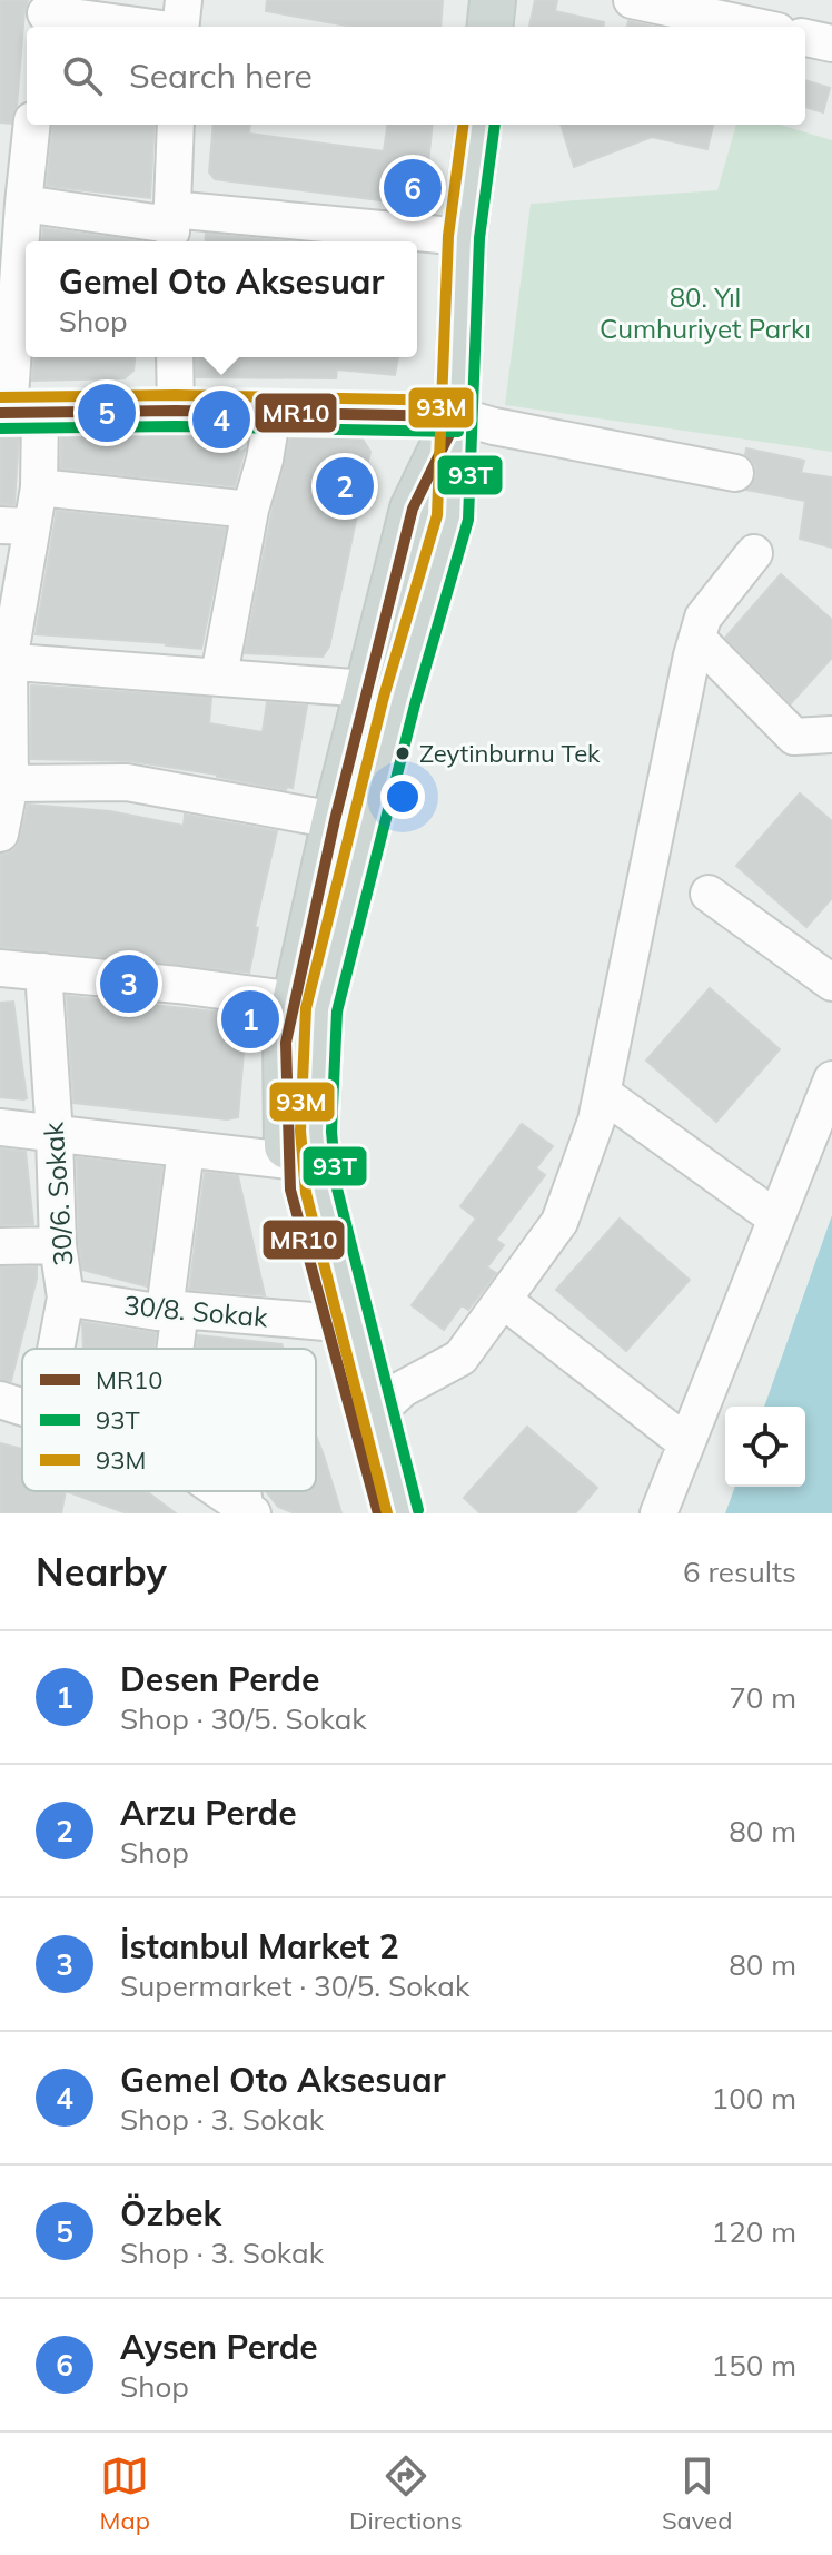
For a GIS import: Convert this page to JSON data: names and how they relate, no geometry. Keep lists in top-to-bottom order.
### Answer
{
  "streets": {
    "street": ["30/6. Sokak", "30/8. Sokak"]
  },
  "crossings": [
    ["30/6. Sokak", "30/8. Sokak"]
  ],
  "parks": ["80. Yıl Cumhuriyet Parkı"],
  "places": ["Zeytinburnu Tek"],
  "lines": ["transit line 93T", "transit line 93M", "transit line MR10"],
  "legend": ["MR10", "93T", "93M"],
  "page": {
    "search": "Search here",
    "pins": [
      "6",
      "5",
      "4",
      "2",
      "3",
      "1"
    ],
    "popup": ["Gemel Oto Aksesuar", "Shop"],
    "heading": ["Nearby", "6 results"],
    "list": [
      {
        "mark": "1",
        "name": "Desen Perde",
        "note": "Shop · 30/5. Sokak",
        "value": "70 m"
      },
      {
        "mark": "2",
        "name": "Arzu Perde",
        "note": "Shop",
        "value": "80 m"
      },
      {
        "mark": "3",
        "name": "İstanbul Market 2",
        "note": "Supermarket · 30/5. Sokak",
        "value": "80 m"
      },
      {
        "mark": "4",
        "name": "Gemel Oto Aksesuar",
        "note": "Shop · 3. Sokak",
        "value": "100 m"
      },
      {
        "mark": "5",
        "name": "Özbek",
        "note": "Shop · 3. Sokak",
        "value": "120 m"
      },
      {
        "mark": "6",
        "name": "Aysen Perde",
        "note": "Shop",
        "value": "150 m"
      }
    ],
    "nav": ["Map", "Directions", "Saved"]
  }
}
